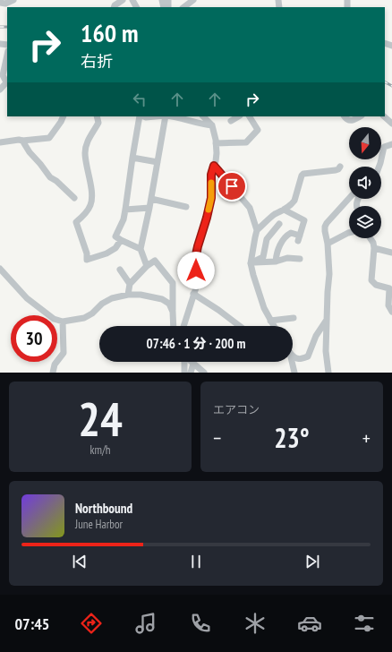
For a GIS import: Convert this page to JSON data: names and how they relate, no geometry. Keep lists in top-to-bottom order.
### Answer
{
  "north": "bottom",
  "page": {
    "turn": ["160 m", "右折"],
    "limit": "30",
    "trip": "07:46 · 1 分 · 200 m",
    "tile": [
      ["24", "km/h"],
      "エアコン"
    ],
    "heat": ["−", "23°", "+"],
    "song": ["Northbound", "June Harbor"],
    "tabs": "07:45"
  }
}
